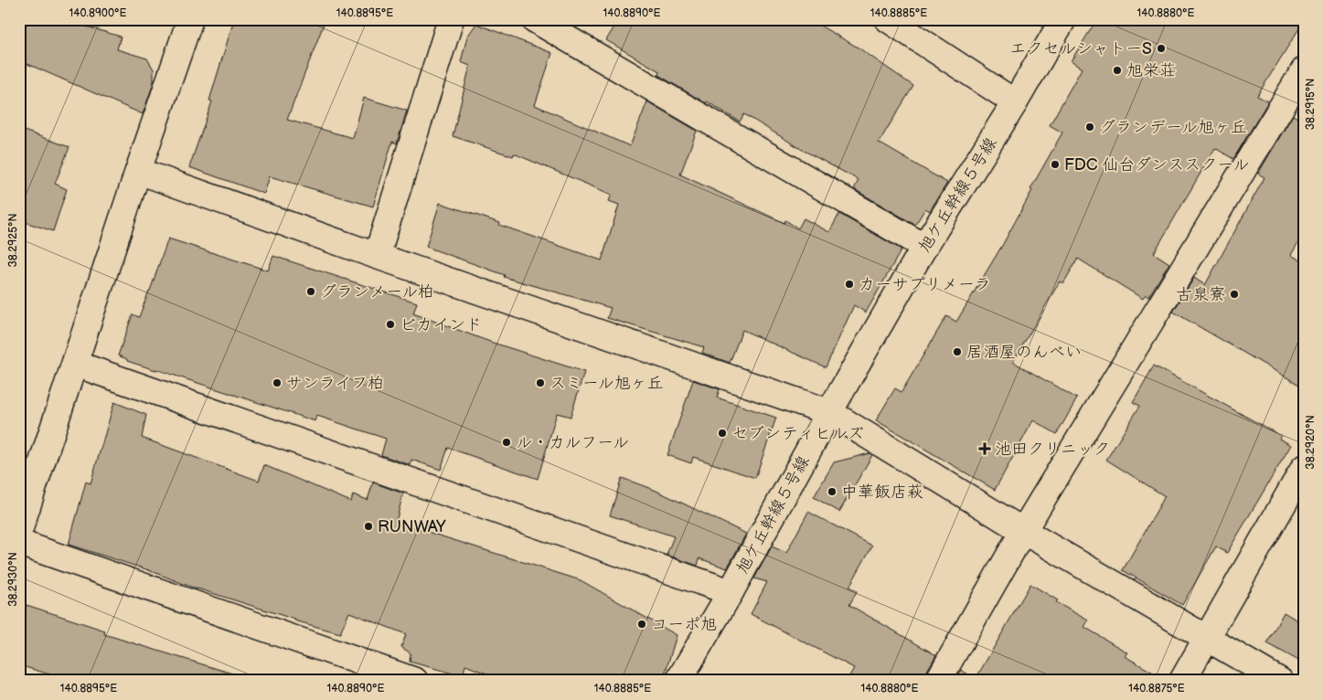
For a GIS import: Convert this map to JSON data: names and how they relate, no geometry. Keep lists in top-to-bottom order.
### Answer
{
  "streets": {
    "street": ["旭ケ丘幹線５号線"]
  },
  "places": {
    "other": [
      "エクセルシャトーS",
      "旭栄荘",
      "グランデール旭ヶ丘",
      "FDC 仙台ダンススクール",
      "カーサプリメーラ",
      "グランメール柏",
      "古泉寮",
      "ビカインド",
      "居酒屋のんべい",
      "サンライフ柏",
      "スミール旭ヶ丘",
      "セブンティヒルズ",
      "ル・カルフール",
      "中華飯店萩",
      "RUNWAY",
      "コーポ旭"
    ],
    "health": ["池田クリニック"]
  },
  "coordinates": [
    "140.8900°E",
    "140.8895°E",
    "140.8890°E",
    "140.8885°E",
    "140.8880°E",
    "38.2915°N",
    "38.2925°N",
    "38.2920°N",
    "38.2930°N",
    "140.8875°E"
  ]
}
